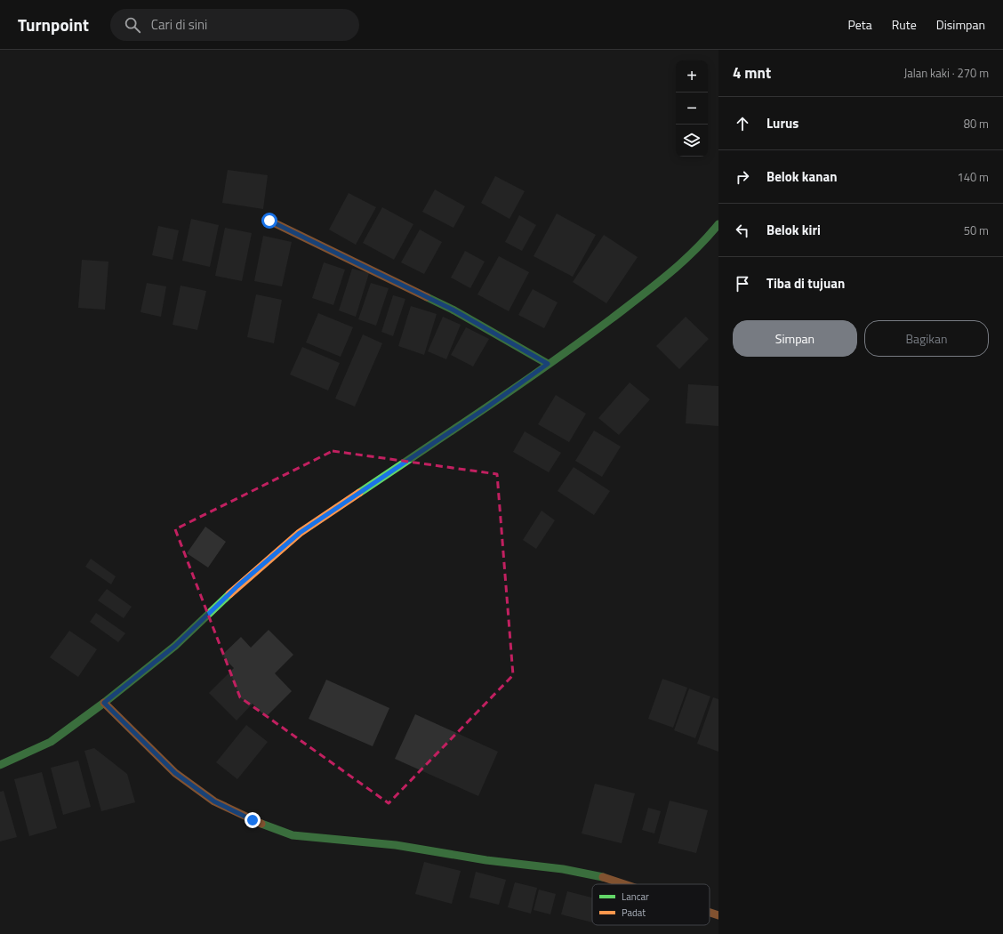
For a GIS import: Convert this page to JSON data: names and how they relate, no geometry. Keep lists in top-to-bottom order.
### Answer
{
  "legend": ["Lancar", "Padat"],
  "page": {
    "header": "Turnpoint",
    "search": "Cari di sini",
    "nav": ["Peta", "Rute", "Disimpan"],
    "heading": ["4 mnt", "Jalan kaki · 270 m"],
    "map_buttons": ["+", "−"],
    "list": [
      ["Lurus", "80 m"],
      ["Belok kanan", "140 m"],
      ["Belok kiri", "50 m"],
      "Tiba di tujuan"
    ],
    "buttons": ["Simpan", "Bagikan"]
  }
}
